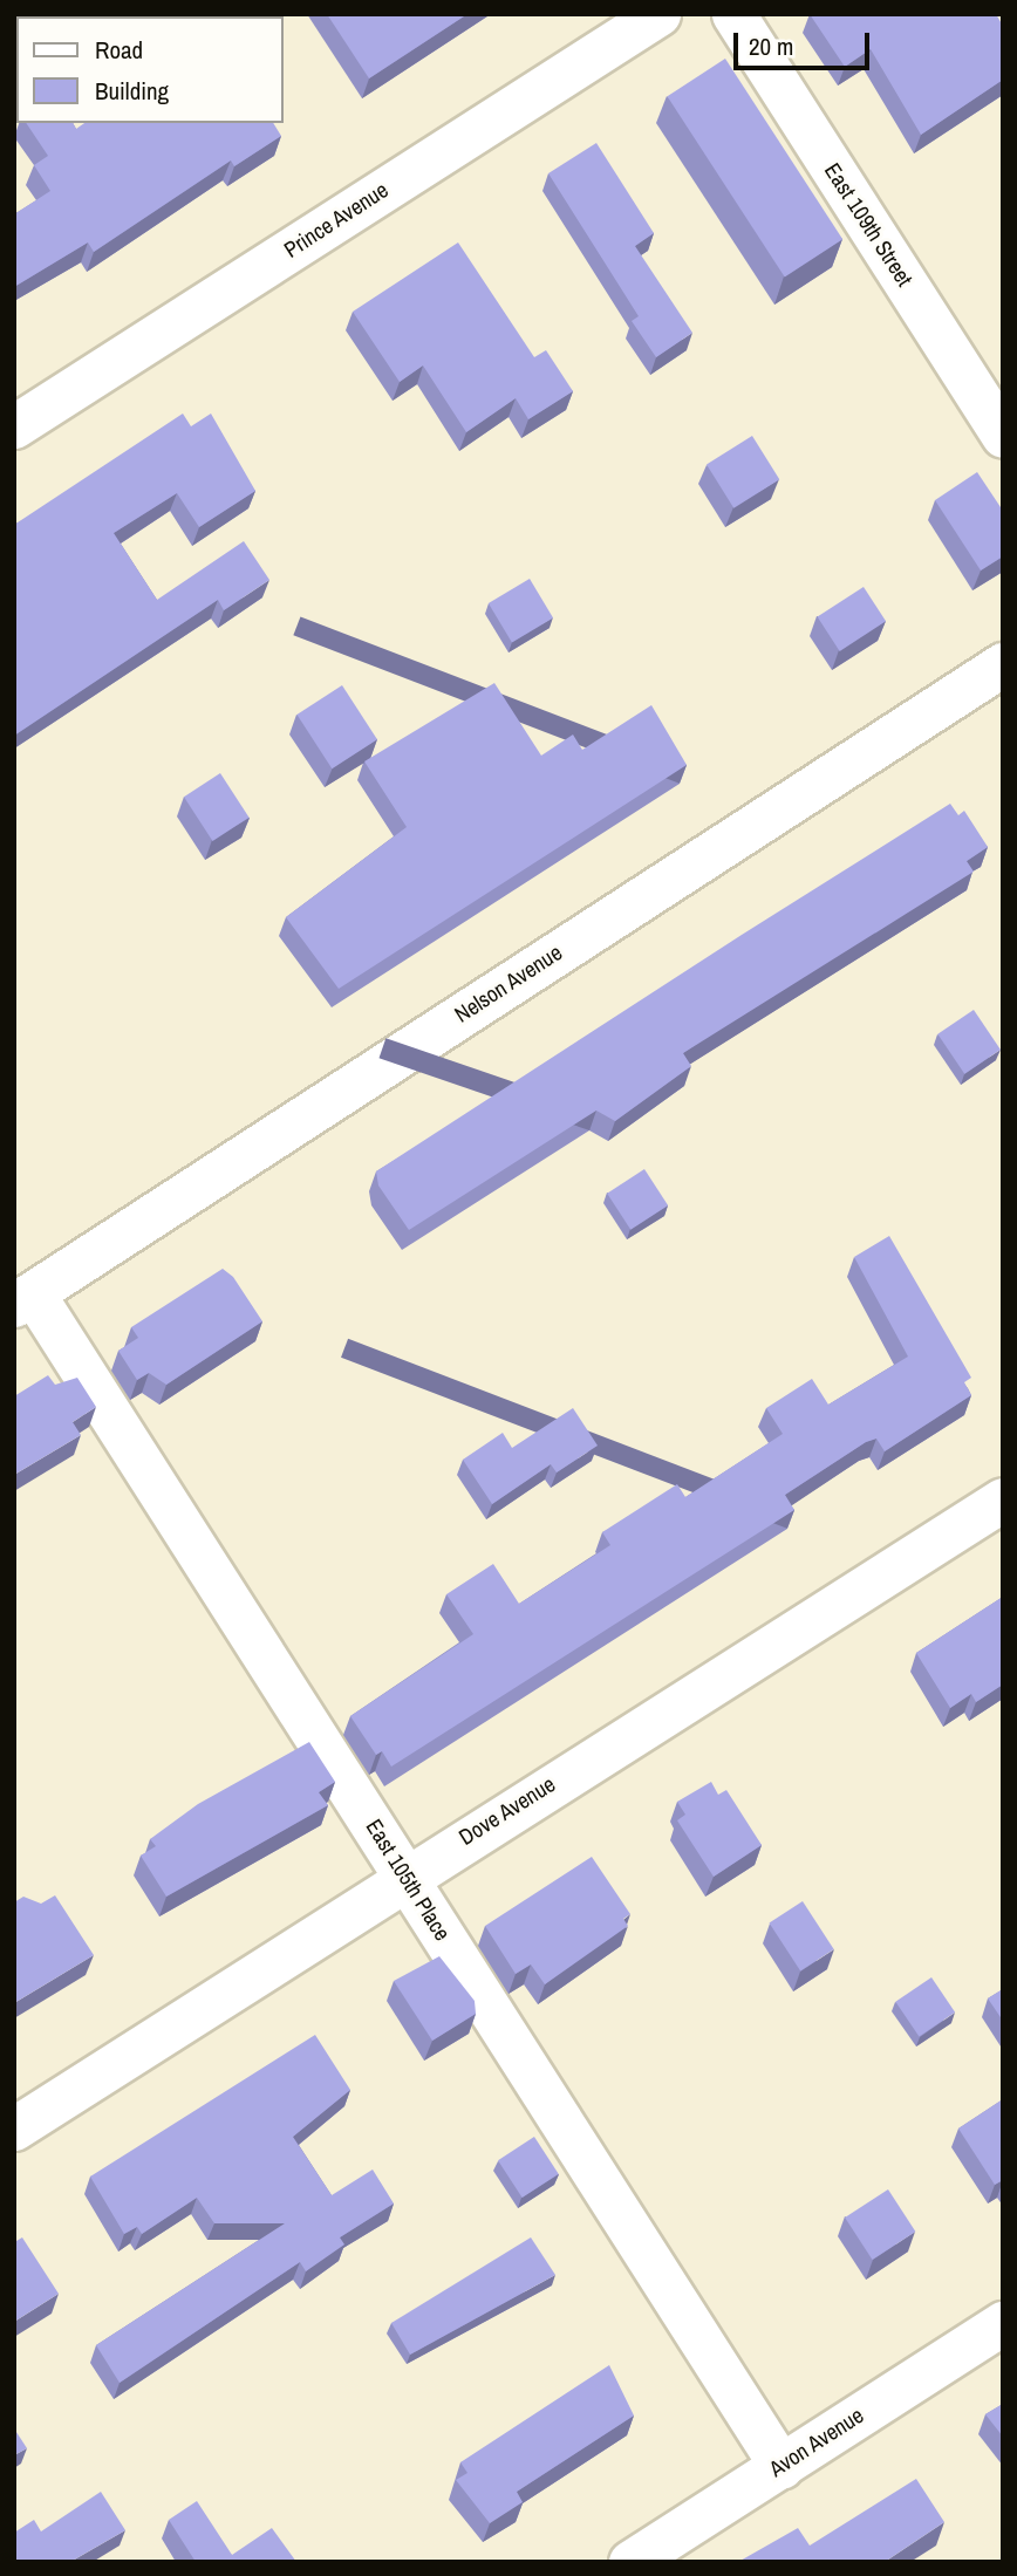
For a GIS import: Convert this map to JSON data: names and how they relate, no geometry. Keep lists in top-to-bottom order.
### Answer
{
  "streets": {
    "street": [
      "Prince Avenue",
      "East 109th Street",
      "Nelson Avenue",
      "Dove Avenue",
      "East 105th Place",
      "Avon Avenue"
    ]
  },
  "crossings": [
    ["Nelson Avenue", "East 105th Place"],
    ["Dove Avenue", "East 105th Place"],
    ["East 105th Place", "Avon Avenue"]
  ],
  "legend": ["Road", "Building"],
  "scale_bar": "20 m"
}
